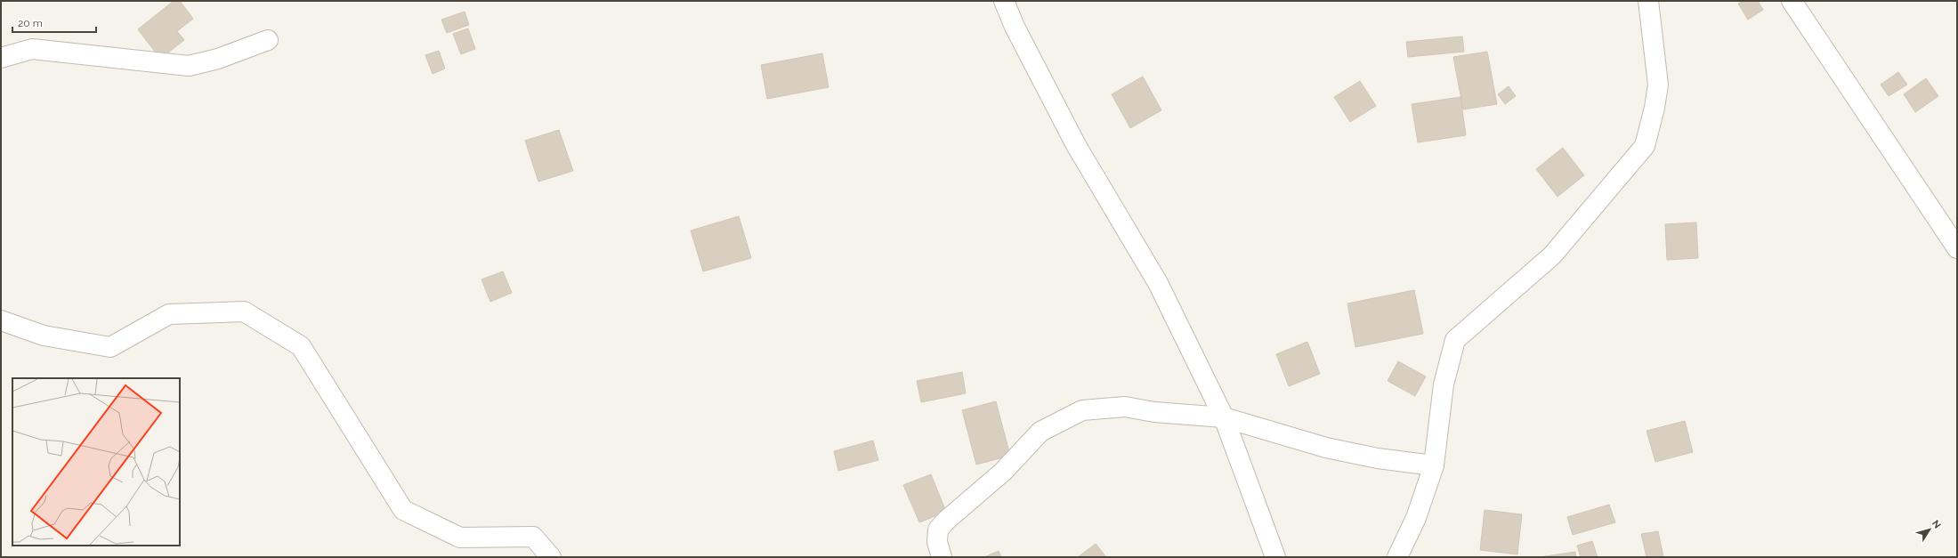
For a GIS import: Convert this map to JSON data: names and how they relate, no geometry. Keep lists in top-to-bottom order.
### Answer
{
  "scale_bar": "20 m",
  "north": "top right"
}
